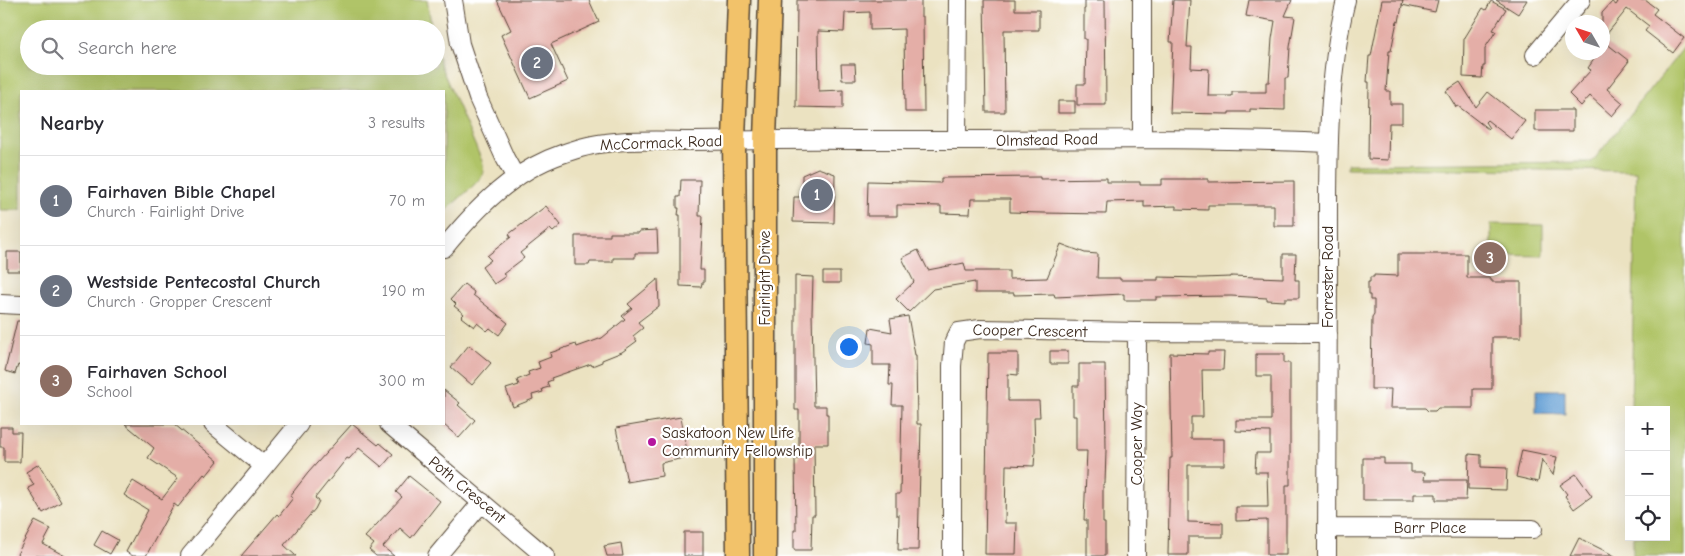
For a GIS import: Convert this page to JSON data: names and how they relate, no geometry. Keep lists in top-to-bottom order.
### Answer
{
  "streets": {
    "main road": ["Fairlight Drive"],
    "street": [
      "Olmstead Road",
      "McCormack Road",
      "Forrester Road",
      "Cooper Crescent",
      "Cooper Way",
      "Poth Crescent",
      "Barr Place"
    ]
  },
  "crossings": [
    ["Olmstead Road", "McCormack Road"],
    ["Olmstead Road", "Forrester Road"],
    ["Olmstead Road", "Fairlight Drive"],
    ["McCormack Road", "Fairlight Drive"],
    ["Forrester Road", "Cooper Crescent"],
    ["Forrester Road", "Barr Place"],
    ["Cooper Crescent", "Cooper Way"]
  ],
  "places": ["Saskatoon New Life Community Fellowship"],
  "north": "top left",
  "page": {
    "search": "Search here",
    "pins": ["2", "1", "3"],
    "heading": ["Nearby", "3 results"],
    "list": [
      {
        "mark": "1",
        "name": "Fairhaven Bible Chapel",
        "note": "Church · Fairlight Drive",
        "value": "70 m"
      },
      {
        "mark": "2",
        "name": "Westside Pentecostal Church",
        "note": "Church · Gropper Crescent",
        "value": "190 m"
      },
      {
        "mark": "3",
        "name": "Fairhaven School",
        "note": "School",
        "value": "300 m"
      }
    ],
    "map_buttons": ["+", "−"]
  }
}
